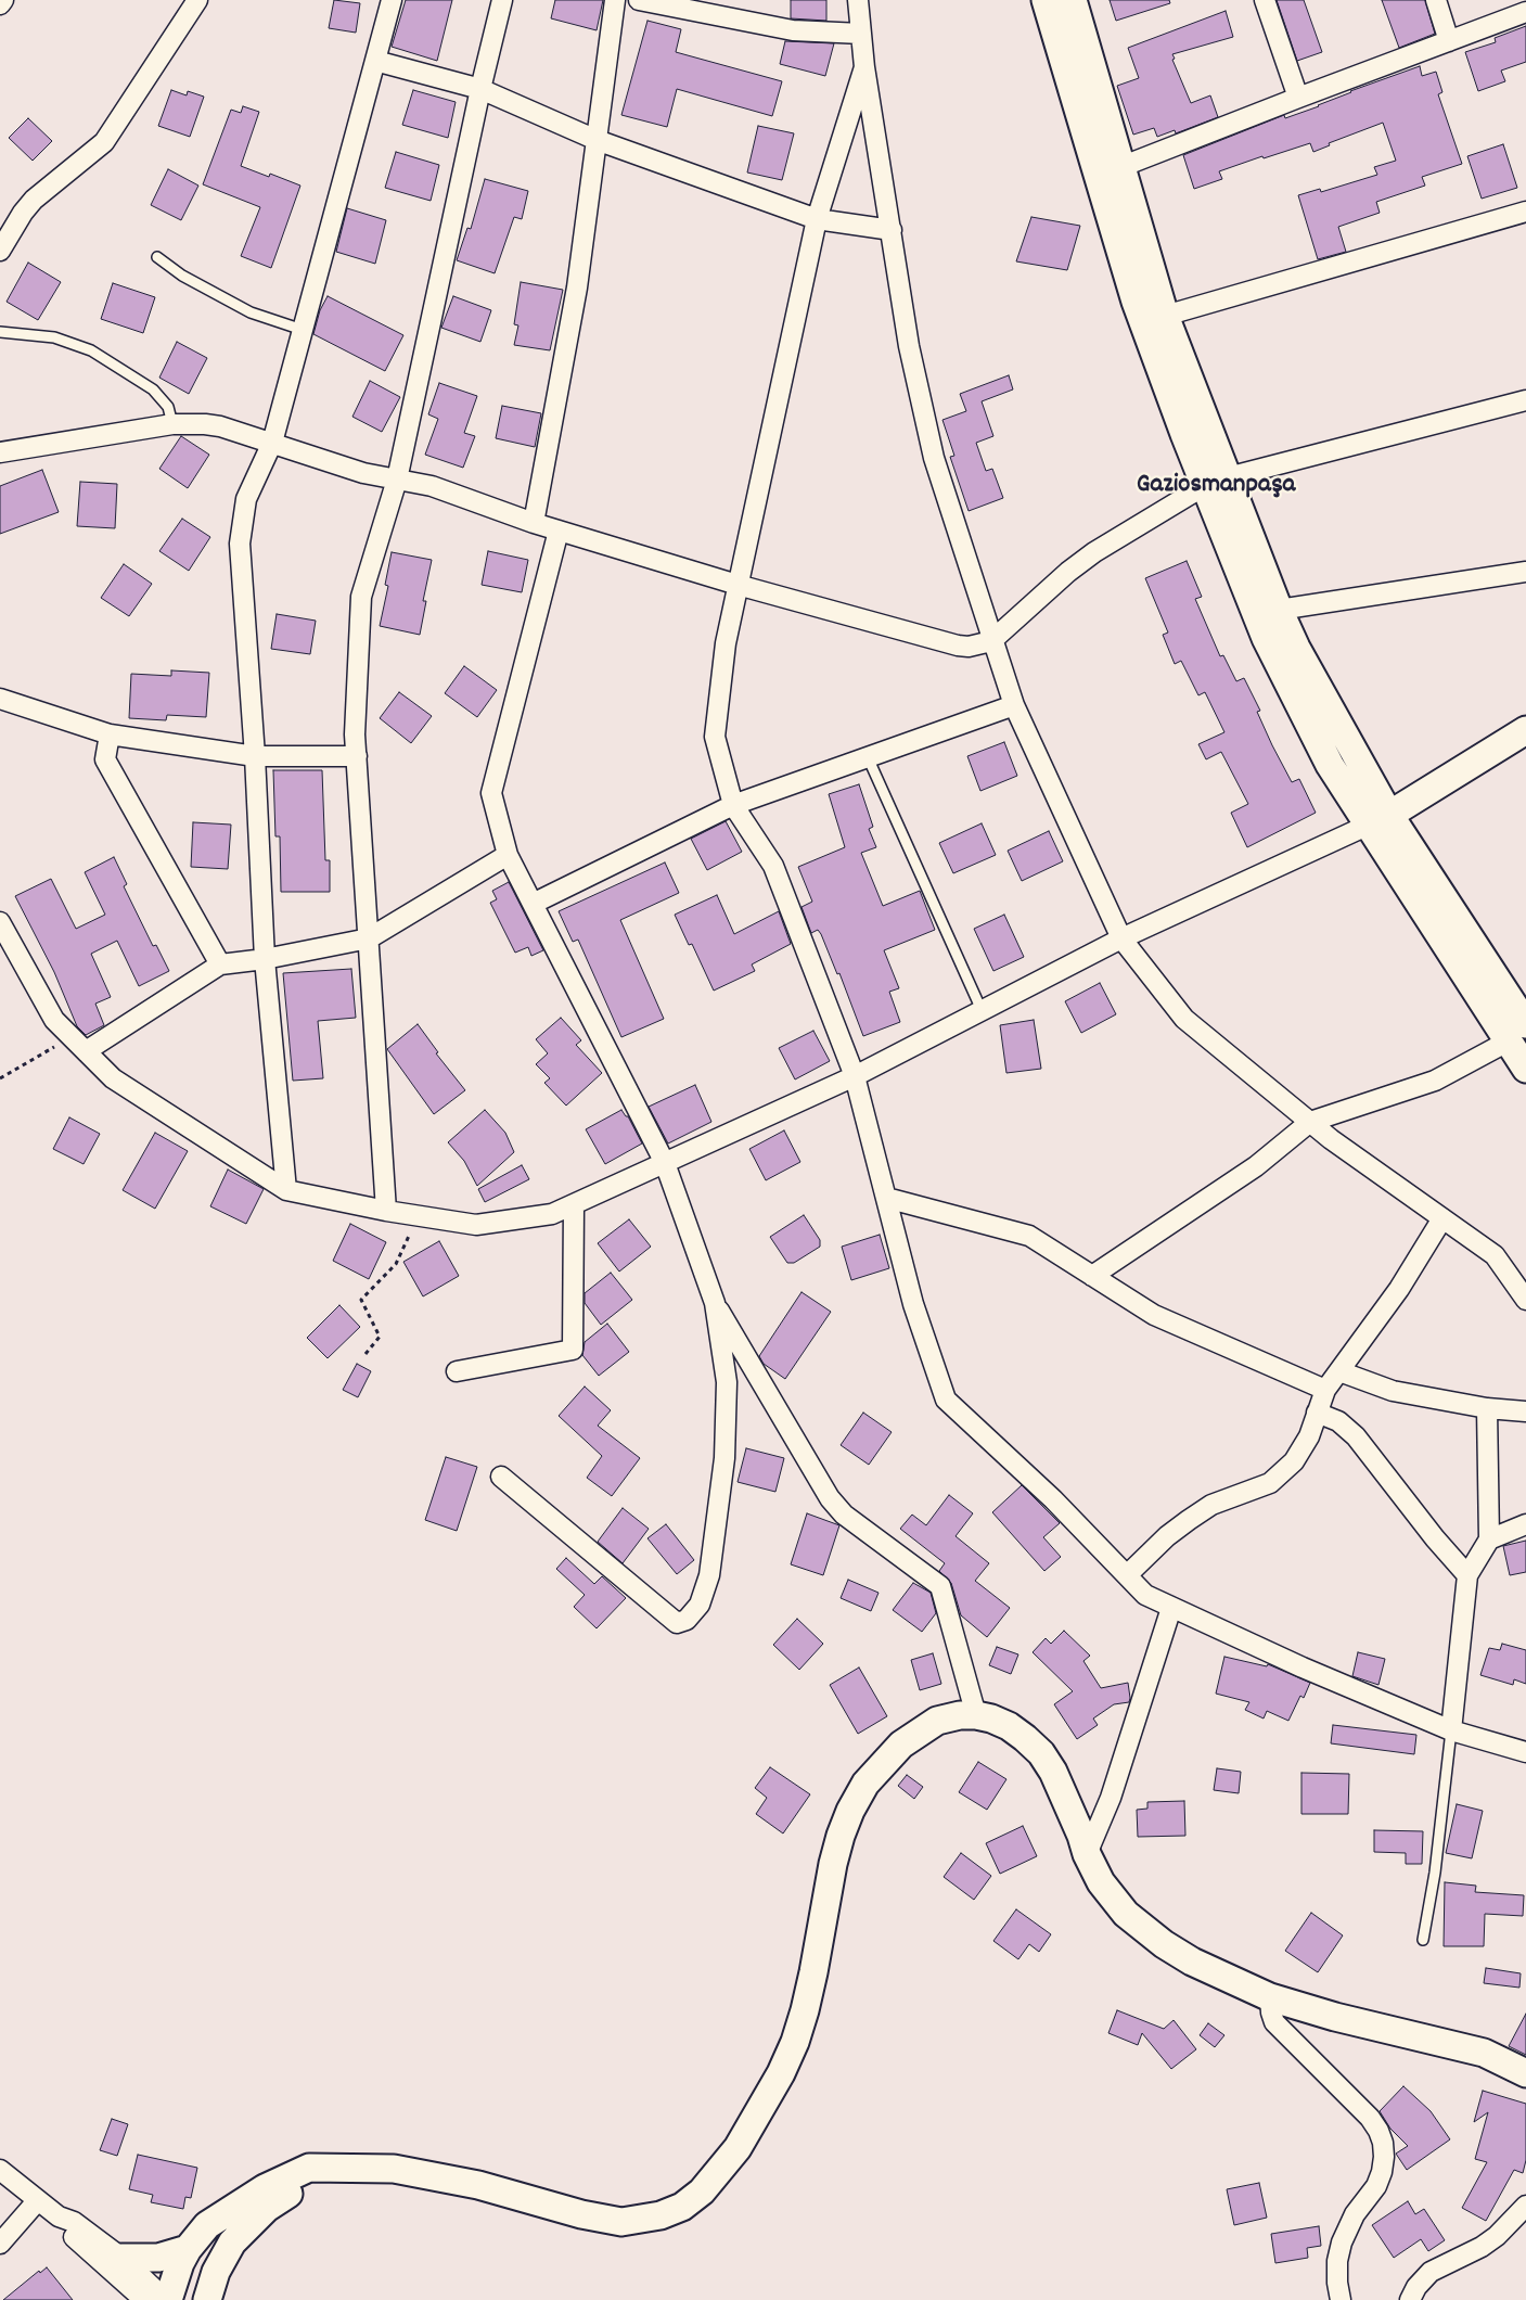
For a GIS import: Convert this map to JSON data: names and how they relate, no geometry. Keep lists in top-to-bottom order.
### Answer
{
  "districts": ["Gaziosmanpaşa"]
}
